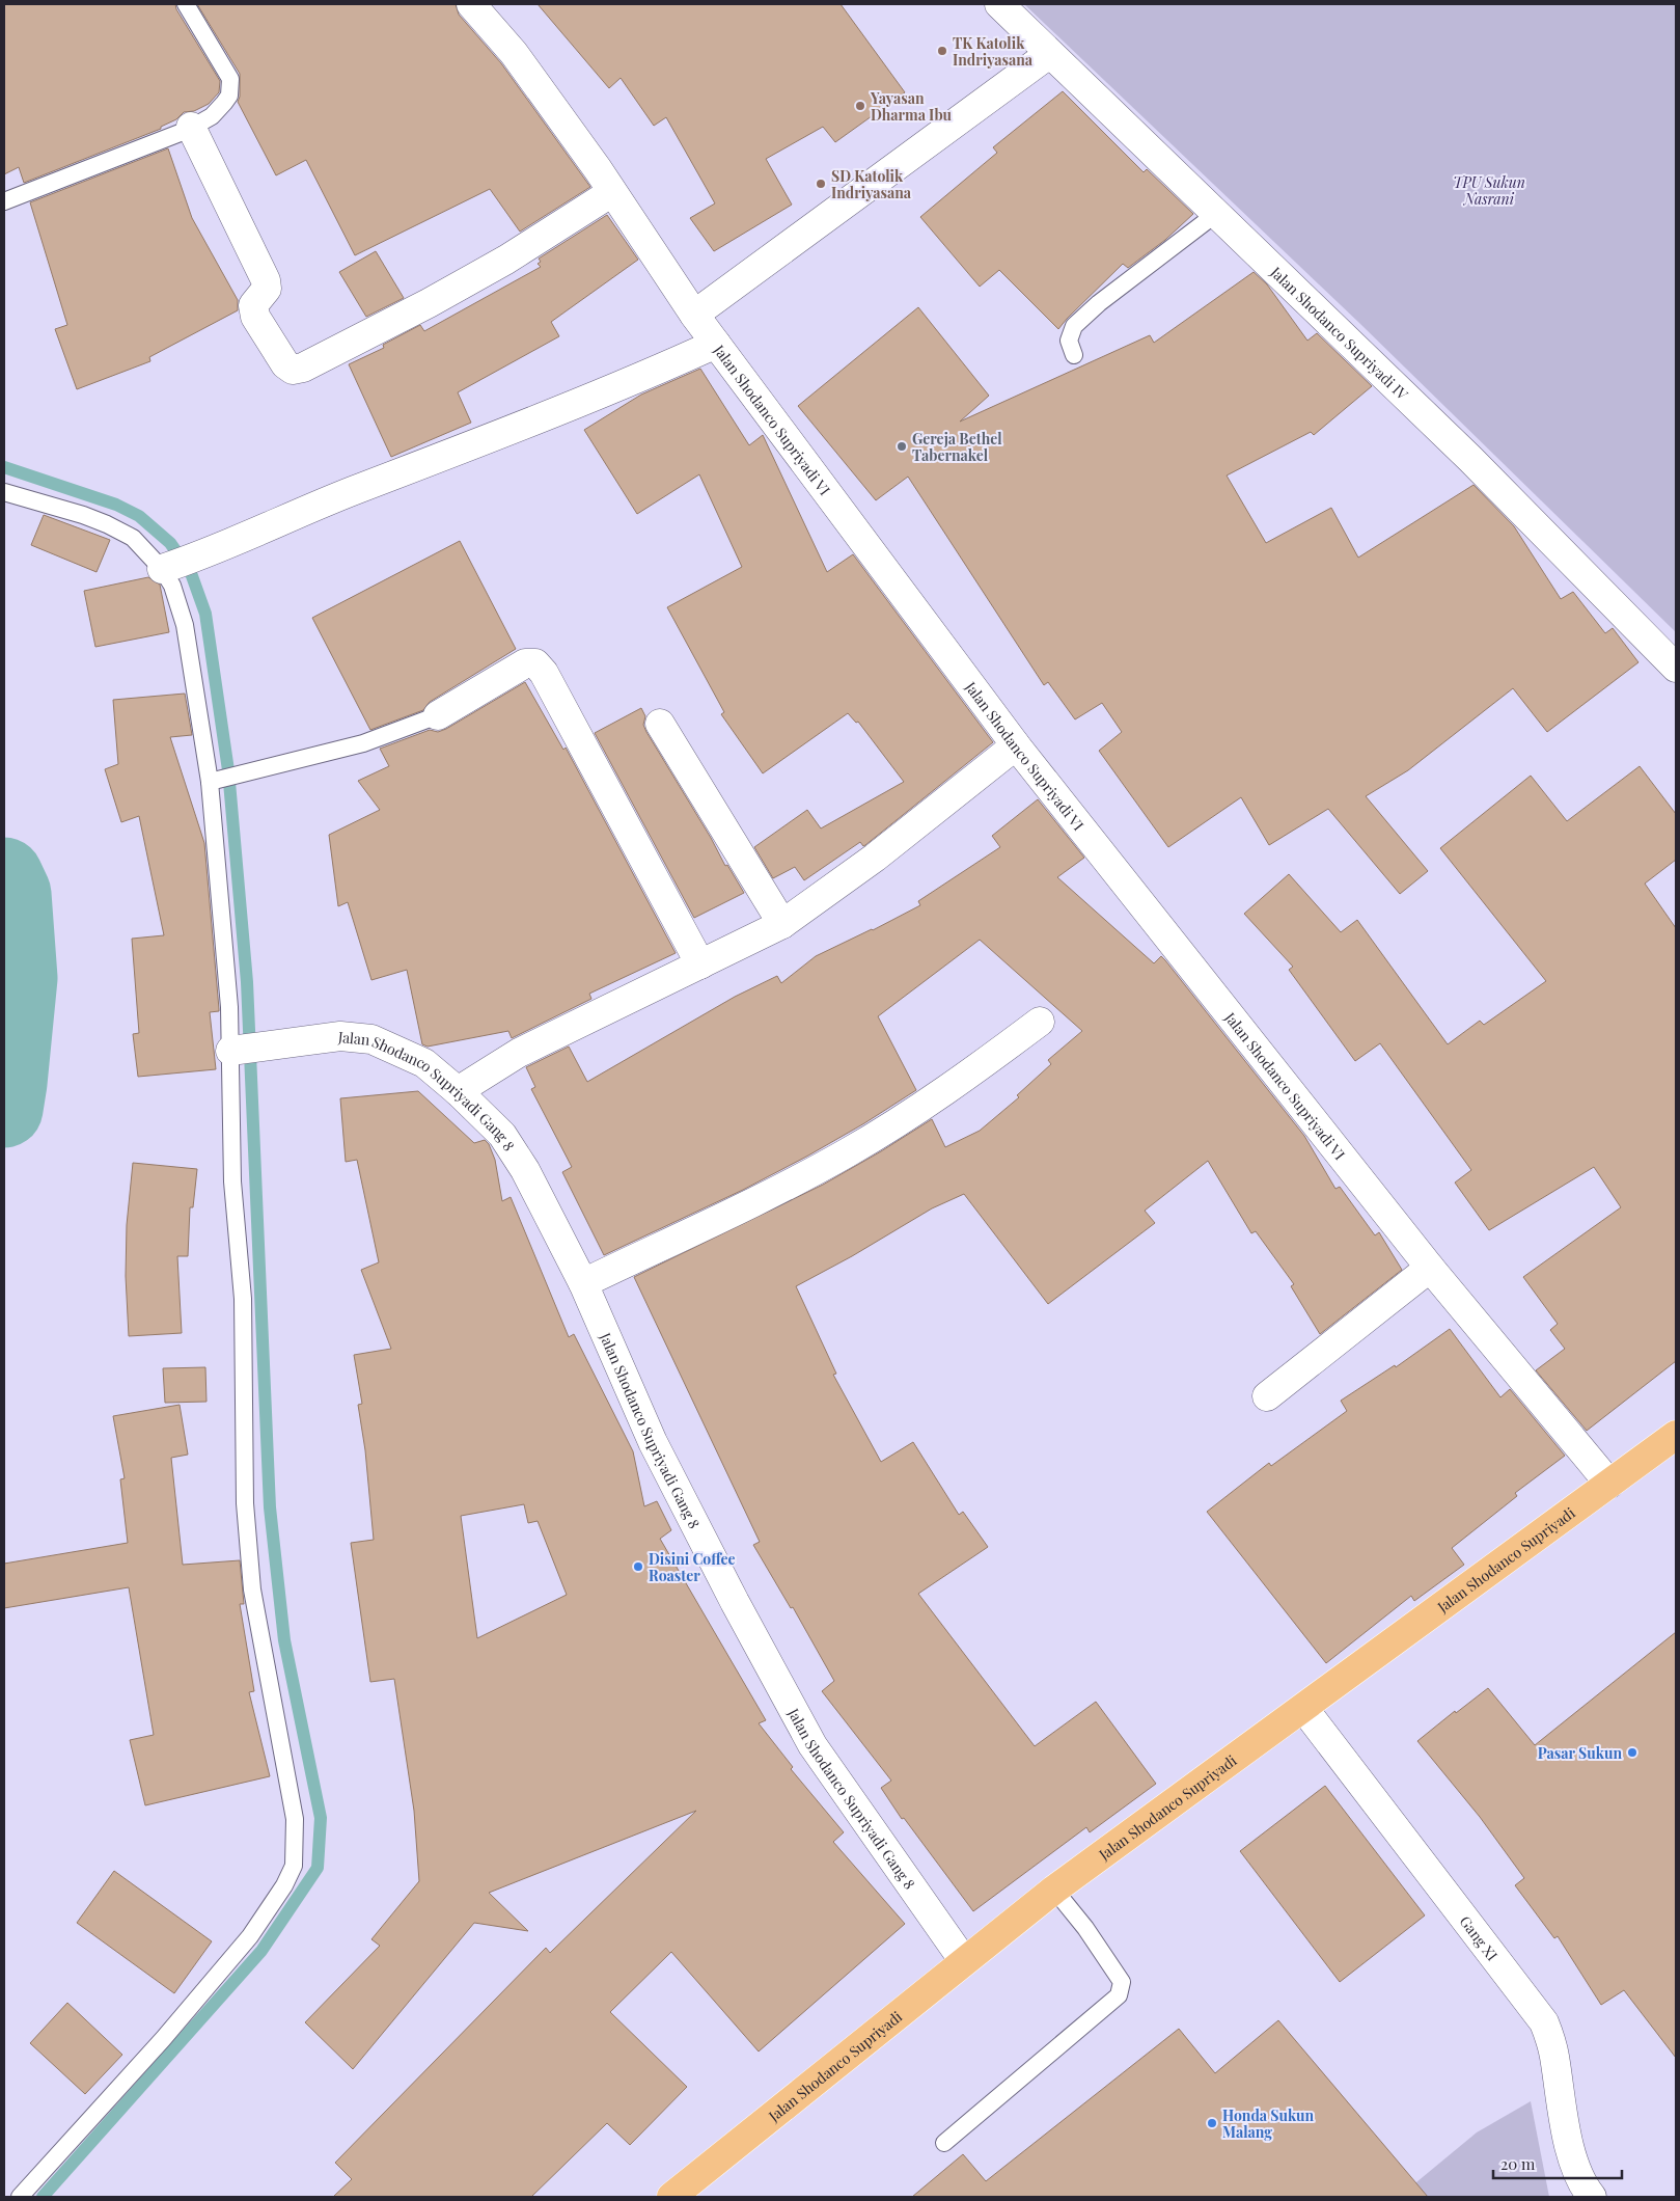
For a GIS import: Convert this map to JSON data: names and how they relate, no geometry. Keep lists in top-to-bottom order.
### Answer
{
  "streets": {
    "main road": ["Jalan Shodanco Supriyadi"],
    "street": [
      "Jalan Shodanco Supriyadi IV",
      "Jalan Shodanco Supriyadi VI",
      "Jalan Shodanco Supriyadi Gang 8",
      "Gang XI"
    ]
  },
  "crossings": [
    ["Jalan Shodanco Supriyadi VI", "Jalan Shodanco Supriyadi"],
    ["Jalan Shodanco Supriyadi Gang 8", "Jalan Shodanco Supriyadi"],
    ["Jalan Shodanco Supriyadi", "Gang XI"]
  ],
  "parks": ["TPU Sukun Nasrani"],
  "places": [
    "TK Katolik Indriyasana",
    "Yayasan Dharma Ibu",
    "SD Katolik Indriyasana",
    "Gereja Bethel Tabernakel",
    "Disini Coffee Roaster",
    "Pasar Sukun",
    "Honda Sukun Malang"
  ],
  "scale_bar": "20 m"
}
